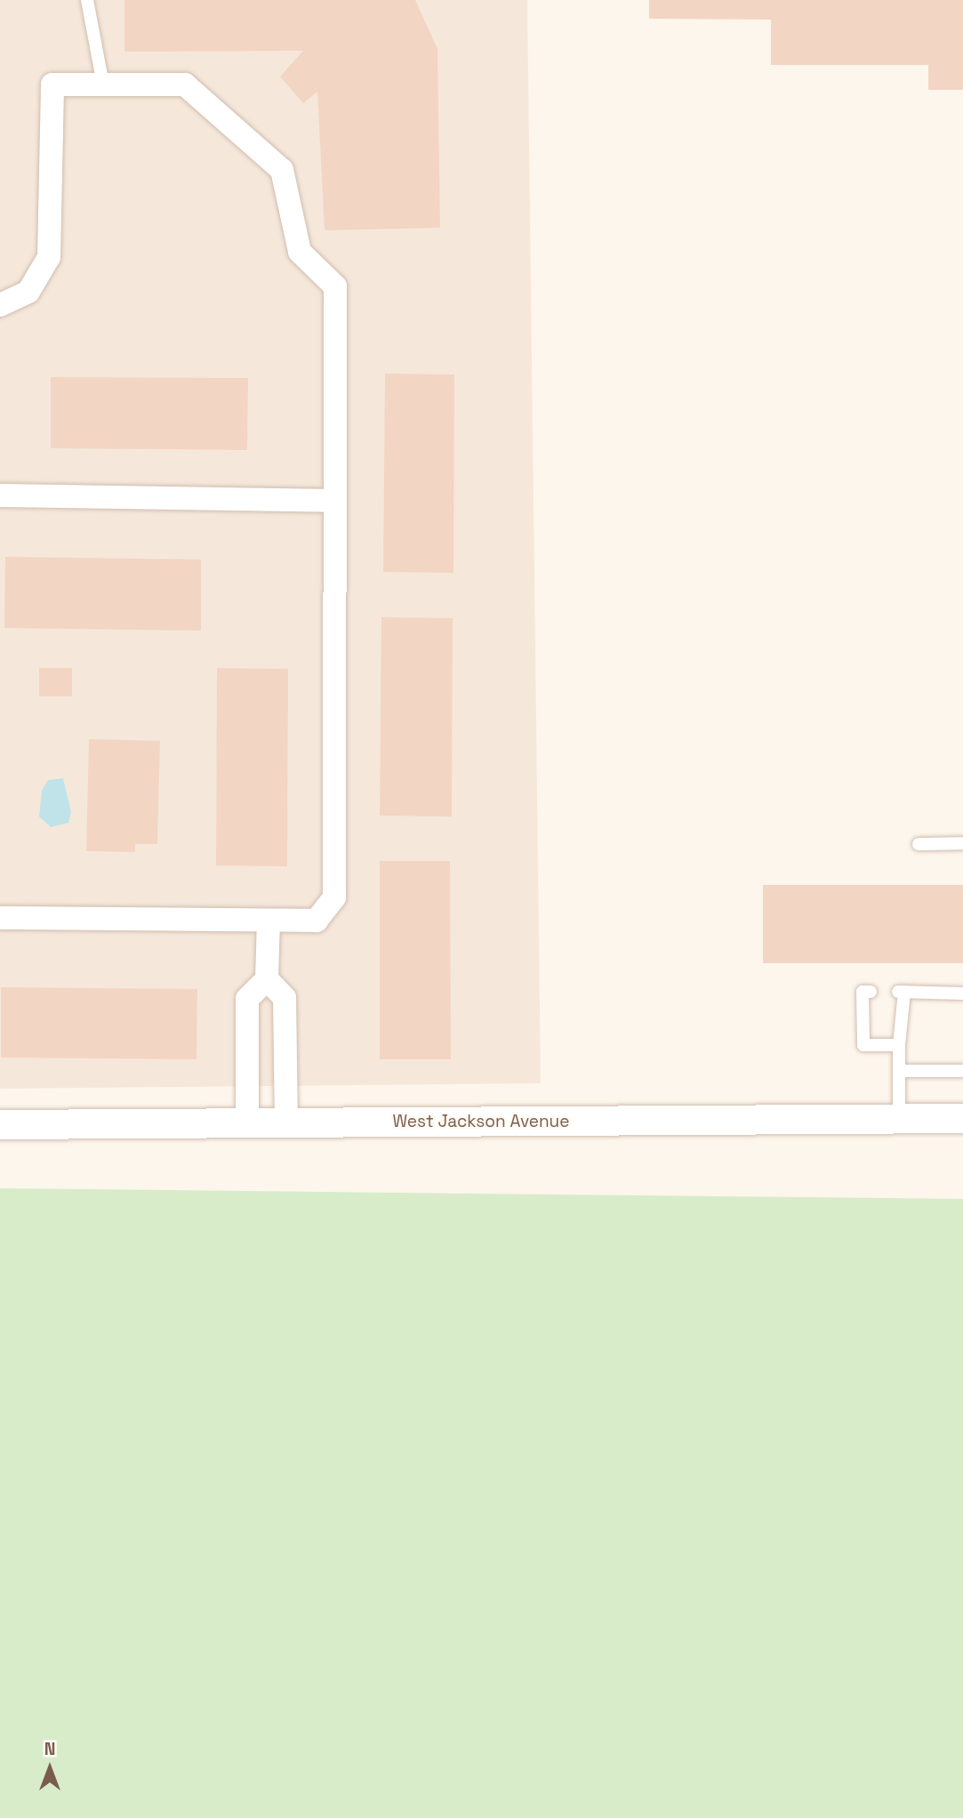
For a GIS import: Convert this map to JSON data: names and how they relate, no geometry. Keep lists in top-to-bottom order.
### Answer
{
  "streets": {
    "street": ["West Jackson Avenue"]
  },
  "north": "top"
}
